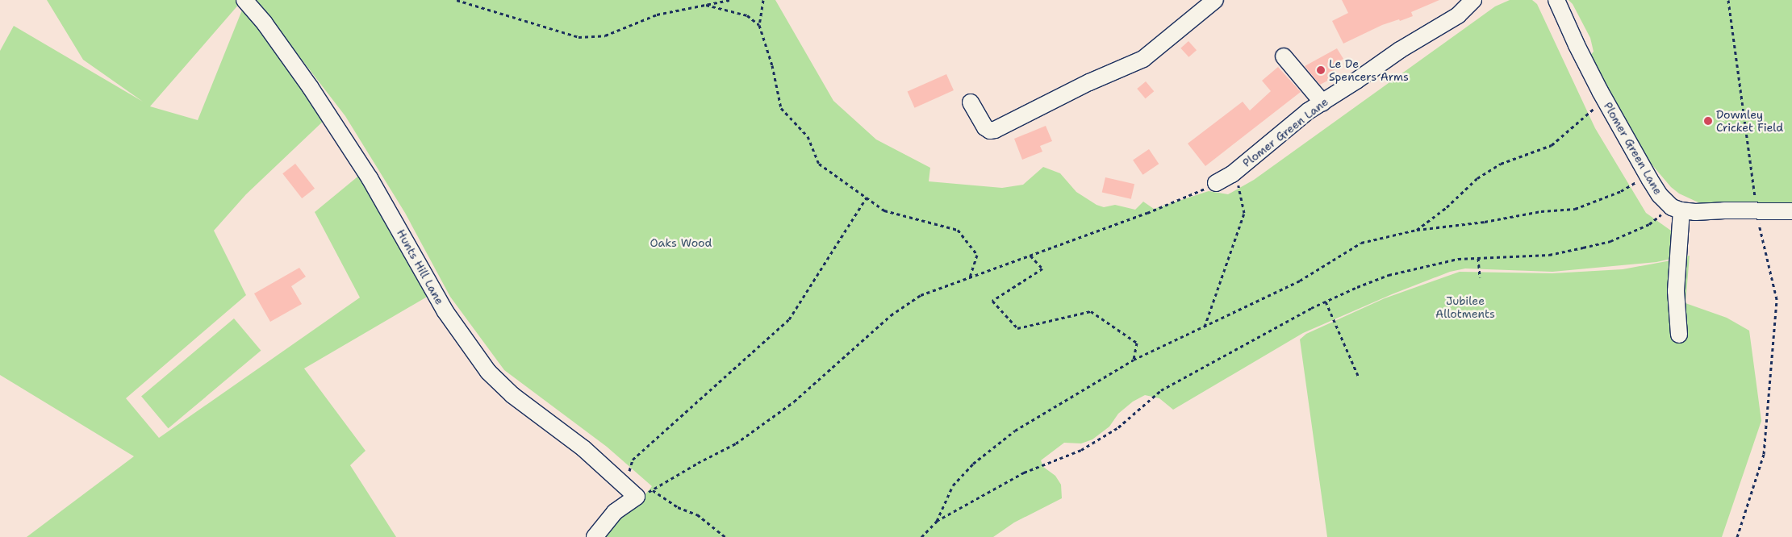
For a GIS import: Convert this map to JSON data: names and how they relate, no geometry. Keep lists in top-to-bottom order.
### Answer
{
  "streets": {
    "street": ["Plomer Green Lane", "Hunts Hill Lane"]
  },
  "parks": ["Oaks Wood", "Jubilee Allotments"],
  "places": ["Le De Spencers Arms", "Downley Cricket Field"]
}
